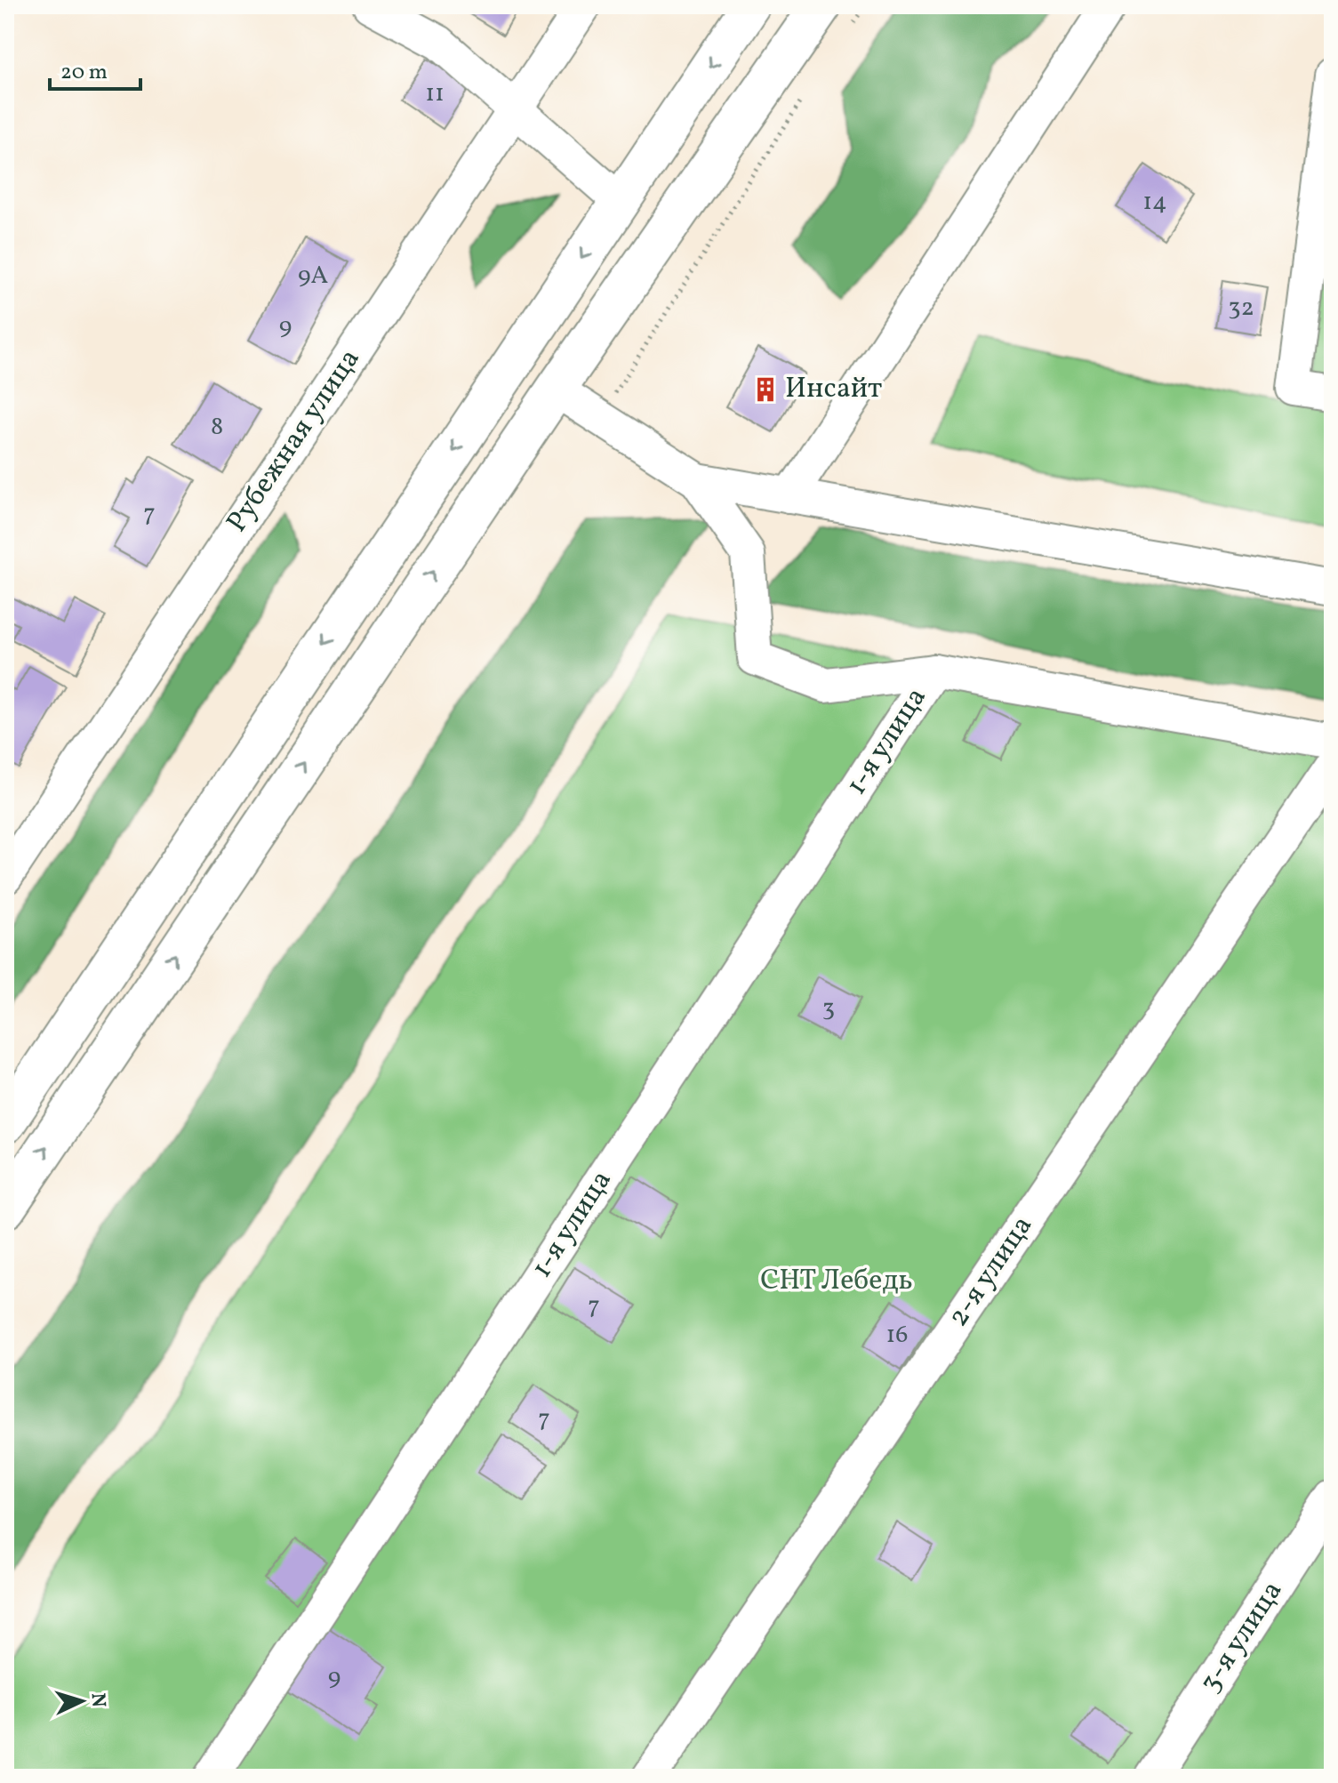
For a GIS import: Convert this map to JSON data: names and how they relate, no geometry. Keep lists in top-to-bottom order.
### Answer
{
  "streets": {
    "street": [
      "Рубежная улица",
      "1-я улица",
      "2-я улица",
      "3-я улица"
    ]
  },
  "parks": ["СНТ Лебедь"],
  "places": {
    "building": ["Инсайт"]
  },
  "house_numbers": [
    "11",
    "14",
    "9А",
    "32",
    "9",
    "8",
    "7",
    "3",
    "7",
    "16",
    "7",
    "9"
  ],
  "scale_bar": "20 m",
  "north": "right"
}
